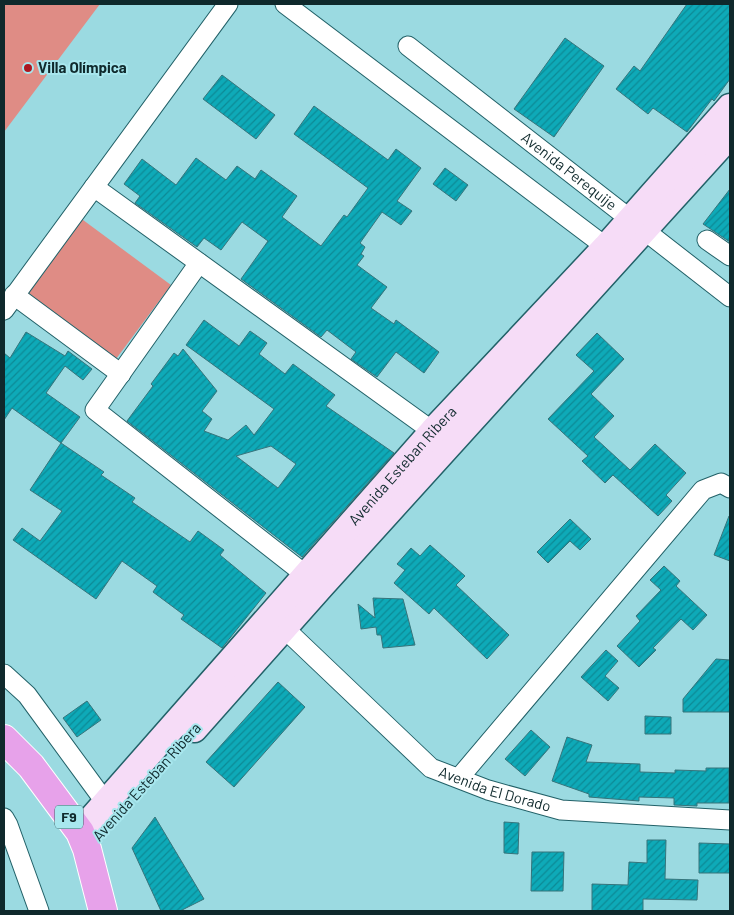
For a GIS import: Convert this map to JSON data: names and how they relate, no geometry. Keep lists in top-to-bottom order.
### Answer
{
  "streets": {
    "highway": ["F9"],
    "main road": ["Avenida Esteban Ribera"],
    "street": ["Avenida Perequije", "Avenida El Dorado"]
  },
  "crossings": [
    ["Avenida Perequije", "Avenida Esteban Ribera"],
    ["Avenida Esteban Ribera", "Avenida El Dorado"],
    ["Avenida Esteban Ribera", "F9"]
  ],
  "places": ["Villa Olímpica"]
}
